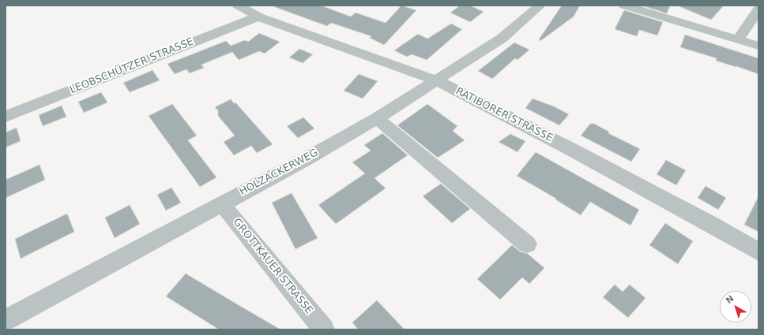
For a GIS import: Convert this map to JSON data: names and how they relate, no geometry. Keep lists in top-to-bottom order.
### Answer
{
  "streets": {
    "street": [
      "LEOBSCHÜTZER STRASSE",
      "RATIBORER STRASSE",
      "HOLZACKERWEG",
      "GROTTKAUER STRASSE"
    ]
  },
  "crossings": [
    ["LEOBSCHÜTZER STRASSE", "RATIBORER STRASSE"],
    ["RATIBORER STRASSE", "HOLZACKERWEG"],
    ["HOLZACKERWEG", "GROTTKAUER STRASSE"]
  ],
  "north": "top left"
}
